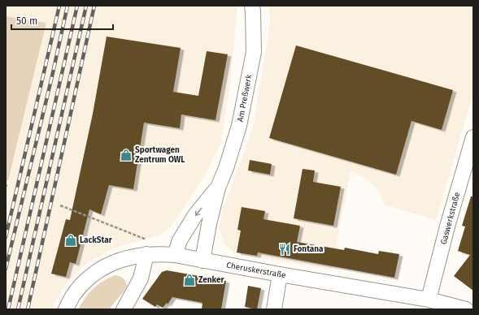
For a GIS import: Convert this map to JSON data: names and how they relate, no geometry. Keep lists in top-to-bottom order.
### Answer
{
  "streets": {
    "street": ["Am Preßwerk", "Gaswerkstraße", "Cheruskerstraße"]
  },
  "crossings": [
    ["Am Preßwerk", "Cheruskerstraße"],
    ["Gaswerkstraße", "Cheruskerstraße"]
  ],
  "places": {
    "shop": ["Sportwagen Zentrum OWL", "LackStar", "Zenker"],
    "restaurant": ["Fontana"]
  },
  "scale_bar": "50 m"
}
